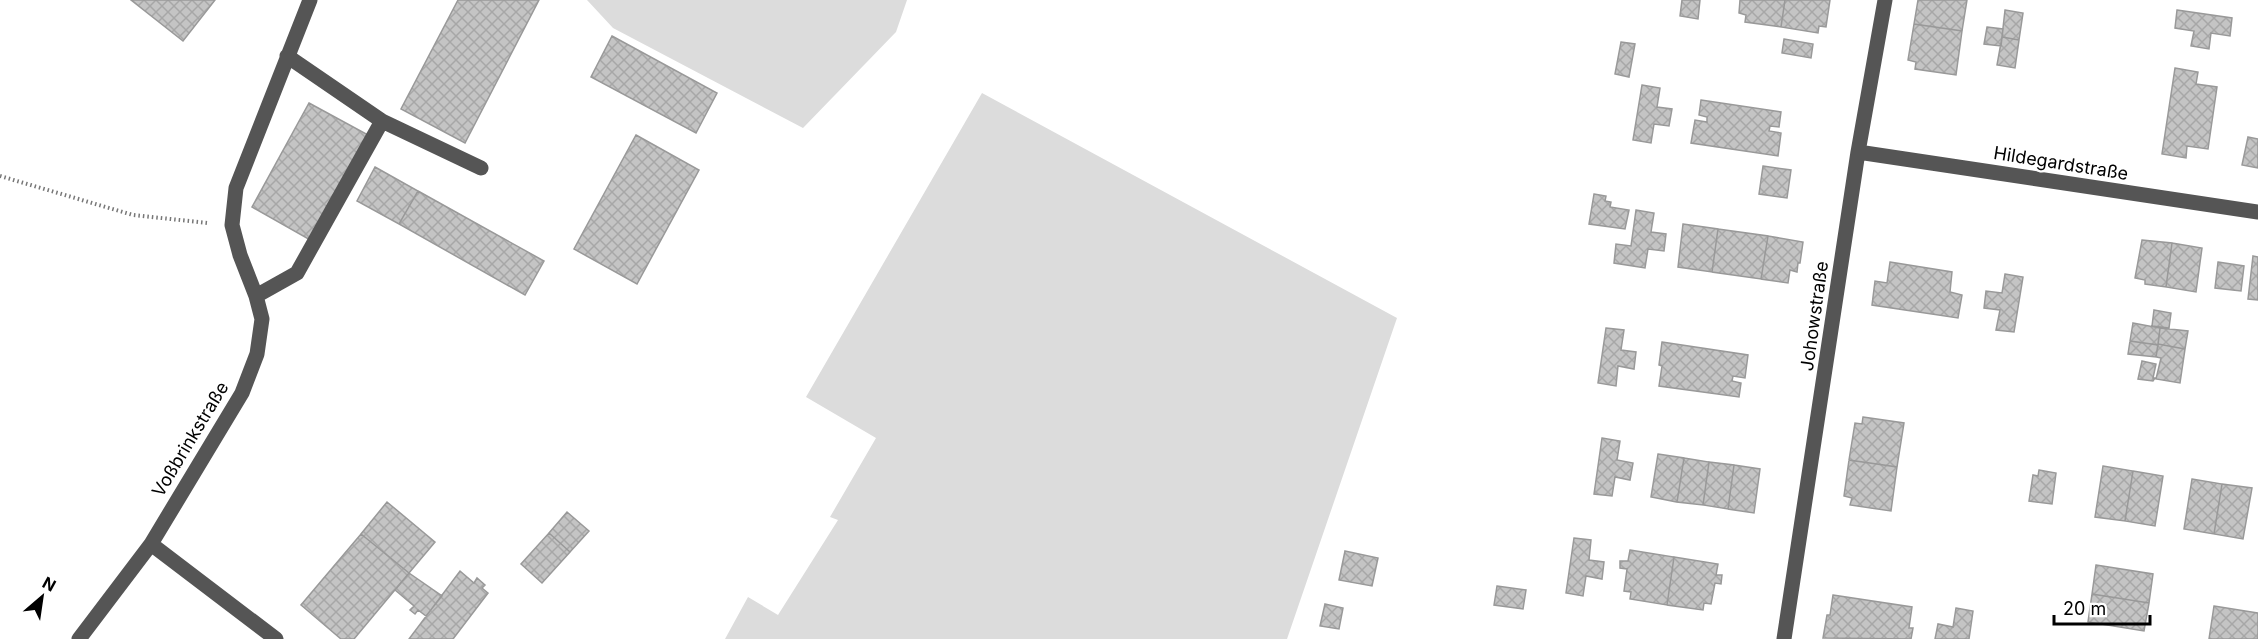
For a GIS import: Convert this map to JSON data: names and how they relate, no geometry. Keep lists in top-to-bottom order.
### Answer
{
  "streets": {
    "street": ["Hildegardstraße", "Johowstraße", "Voßbrinkstraße"]
  },
  "crossings": [
    ["Hildegardstraße", "Johowstraße"]
  ],
  "scale_bar": "20 m",
  "north": "top right"
}
